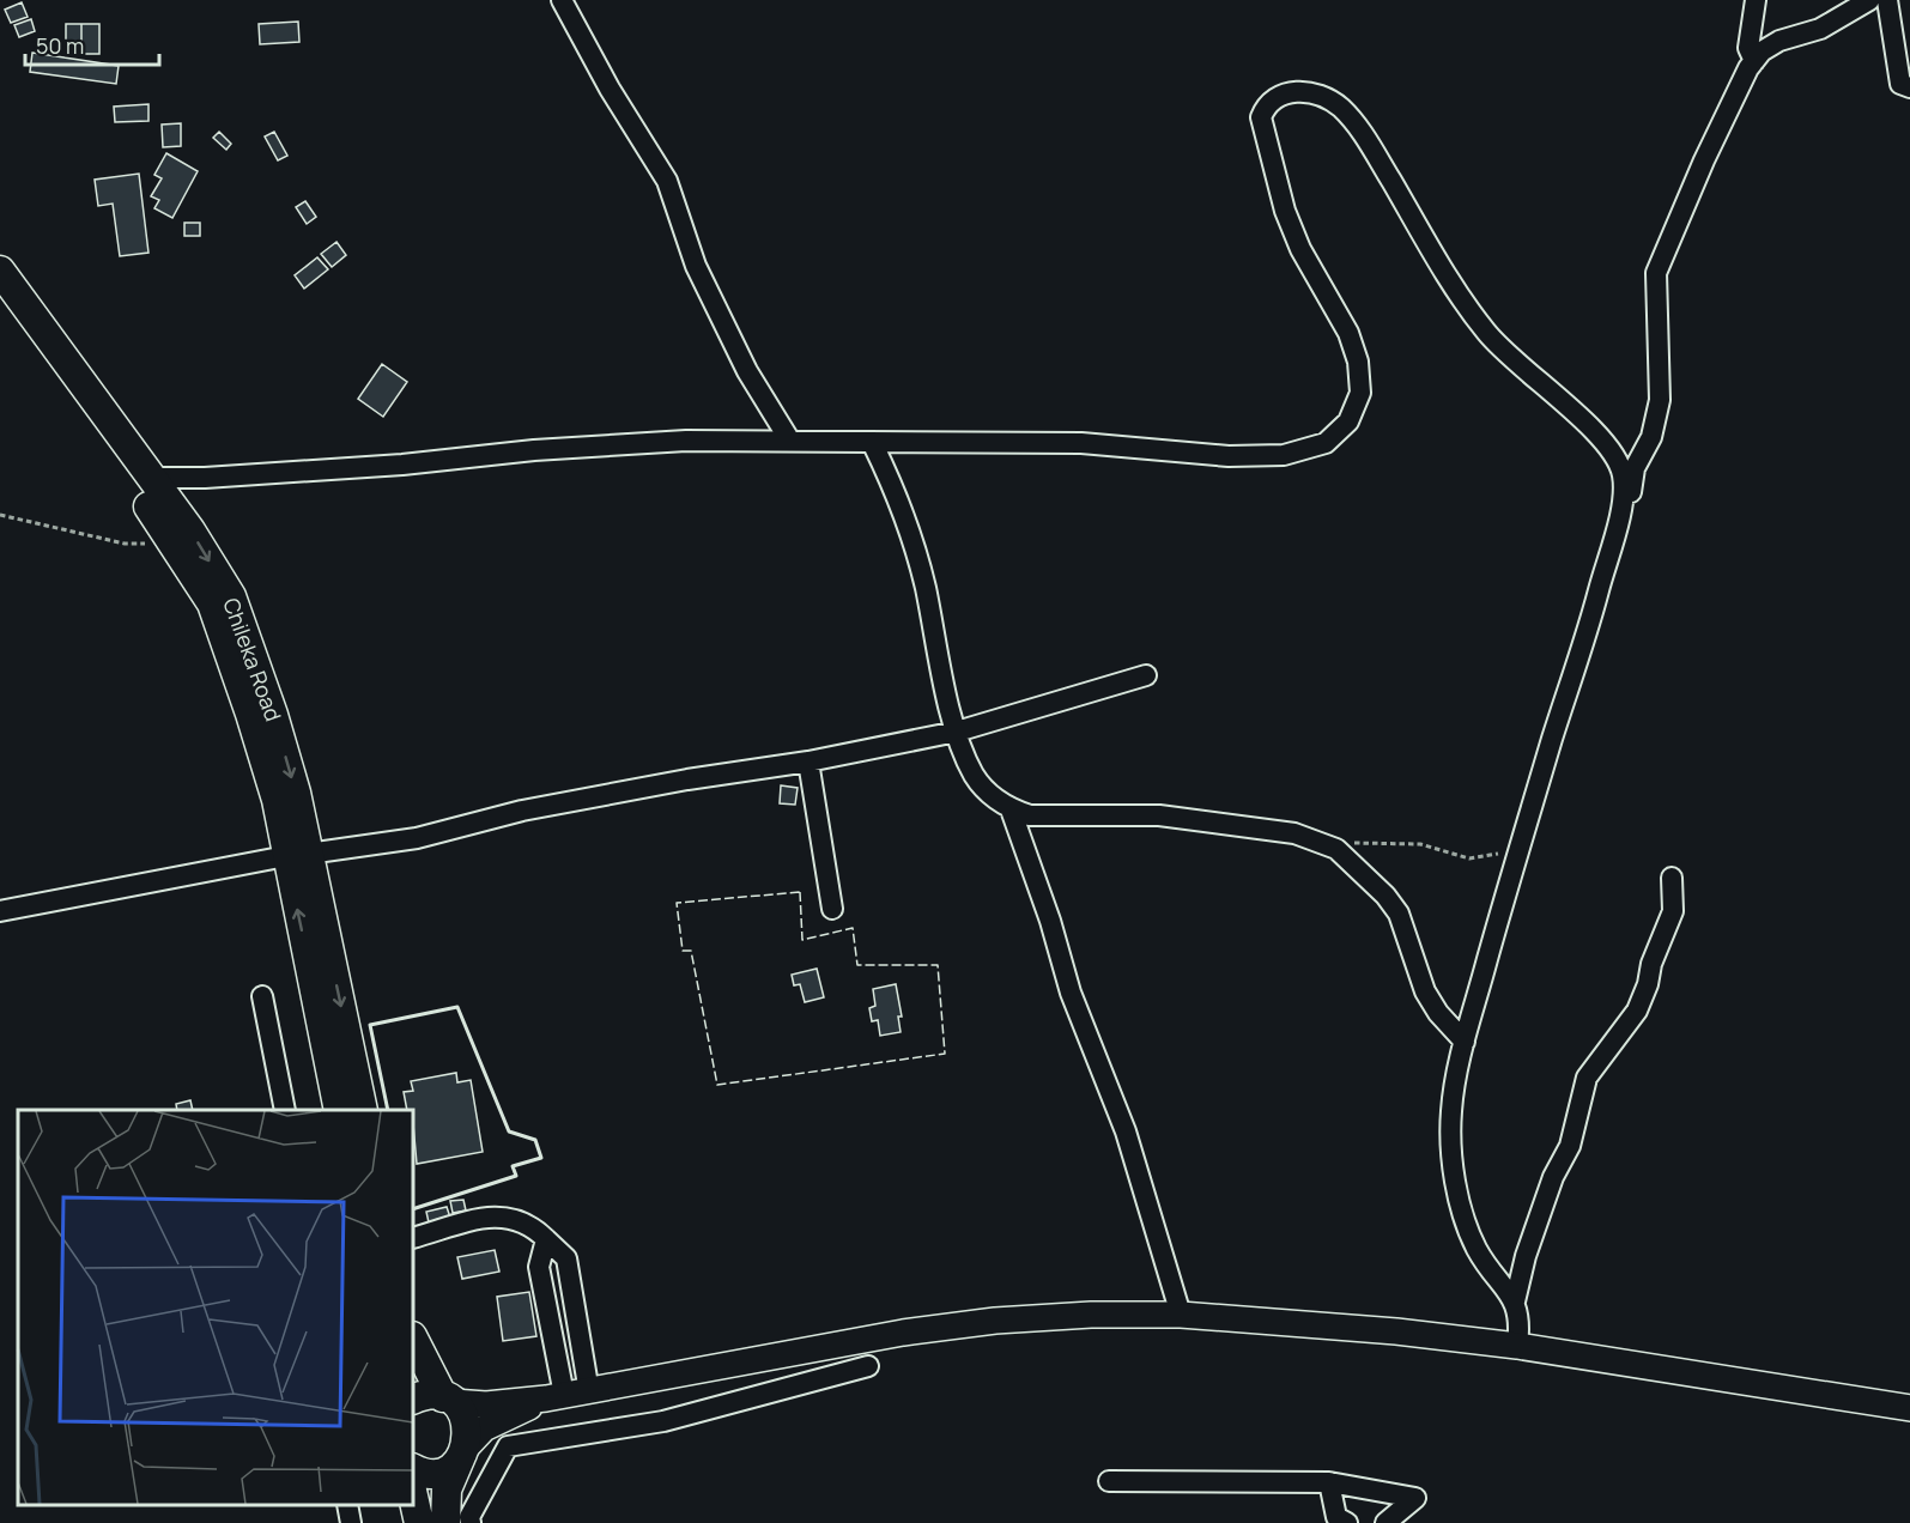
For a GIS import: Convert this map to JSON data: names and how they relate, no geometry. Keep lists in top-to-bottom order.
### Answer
{
  "streets": {
    "highway": ["Chileka Road"]
  },
  "scale_bar": "50 m"
}
